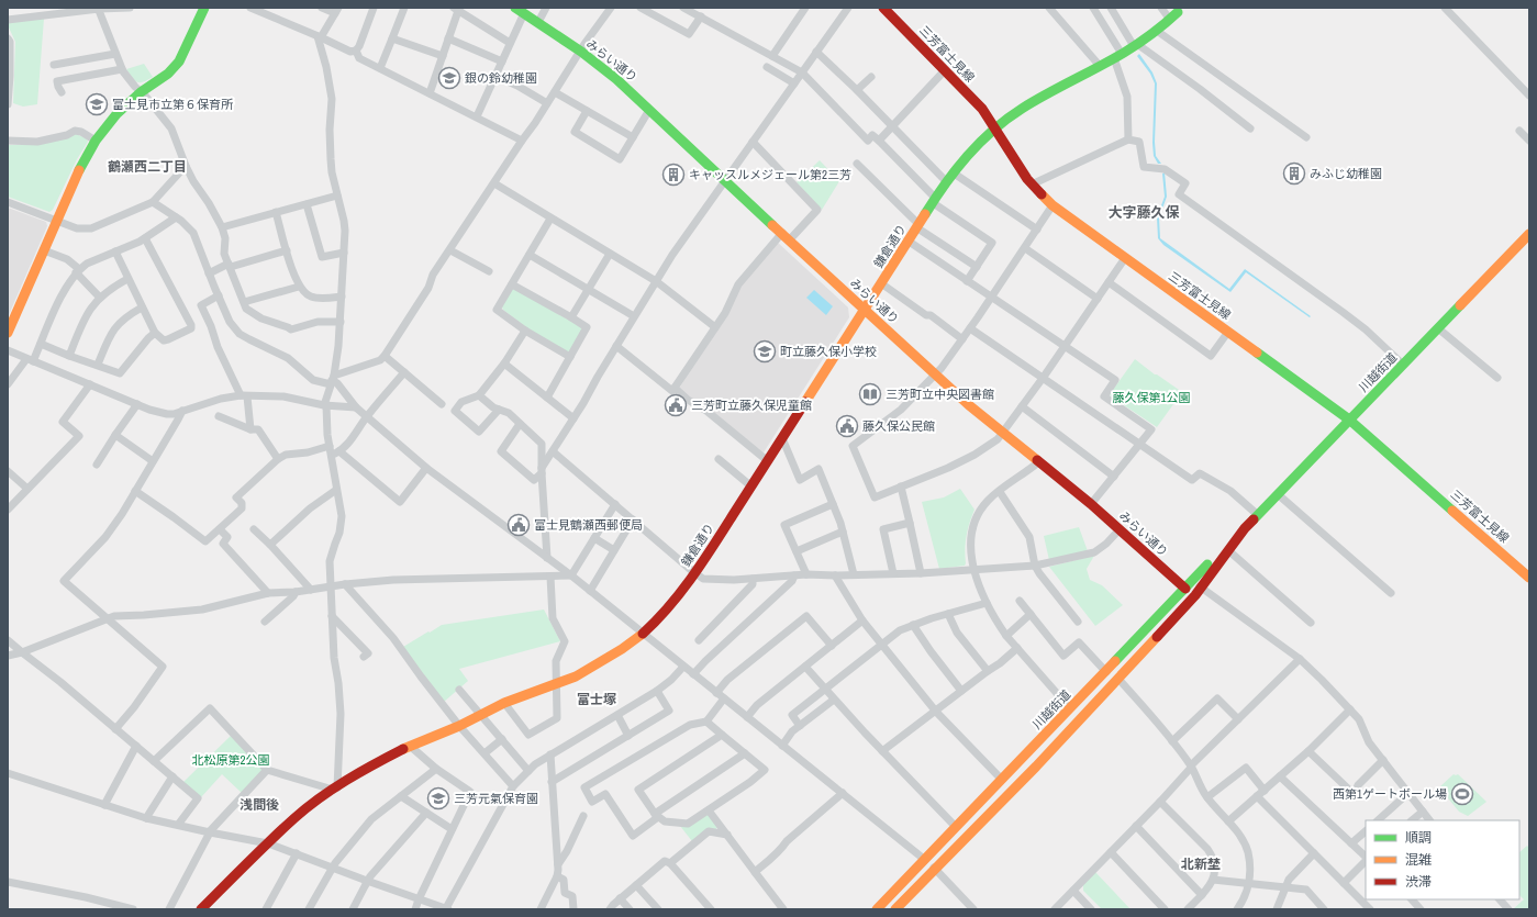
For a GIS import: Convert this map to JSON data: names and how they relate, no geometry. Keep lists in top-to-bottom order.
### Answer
{
  "streets": {
    "main road": [
      "三芳富士見線",
      "みらい通り",
      "鎌倉通り",
      "川越街道"
    ]
  },
  "crossings": [
    ["三芳富士見線", "鎌倉通り"],
    ["三芳富士見線", "川越街道"],
    ["みらい通り", "鎌倉通り"],
    ["みらい通り", "川越街道"]
  ],
  "districts": [
    "鶴瀬西二丁目",
    "大字藤久保",
    "富士塚",
    "浅間後",
    "北新埜"
  ],
  "parks": ["藤久保第1公園", "北松原第2公園"],
  "places": {
    "school or university": [
      "銀の鈴幼稚園",
      "富士見市立第６保育所",
      "町立藤久保小学校",
      "三芳元氣保育園"
    ],
    "building": ["みふじ幼稚園", "キャッスルメジェール第2三芳"],
    "library": ["三芳町立中央図書館"],
    "public building": ["三芳町立藤久保児童館", "藤久保公民館", "富士見鶴瀬西郵便局"],
    "sports": ["西第1ゲートボール場"]
  },
  "legend": ["順調", "混雑", "渋滞"]
}
